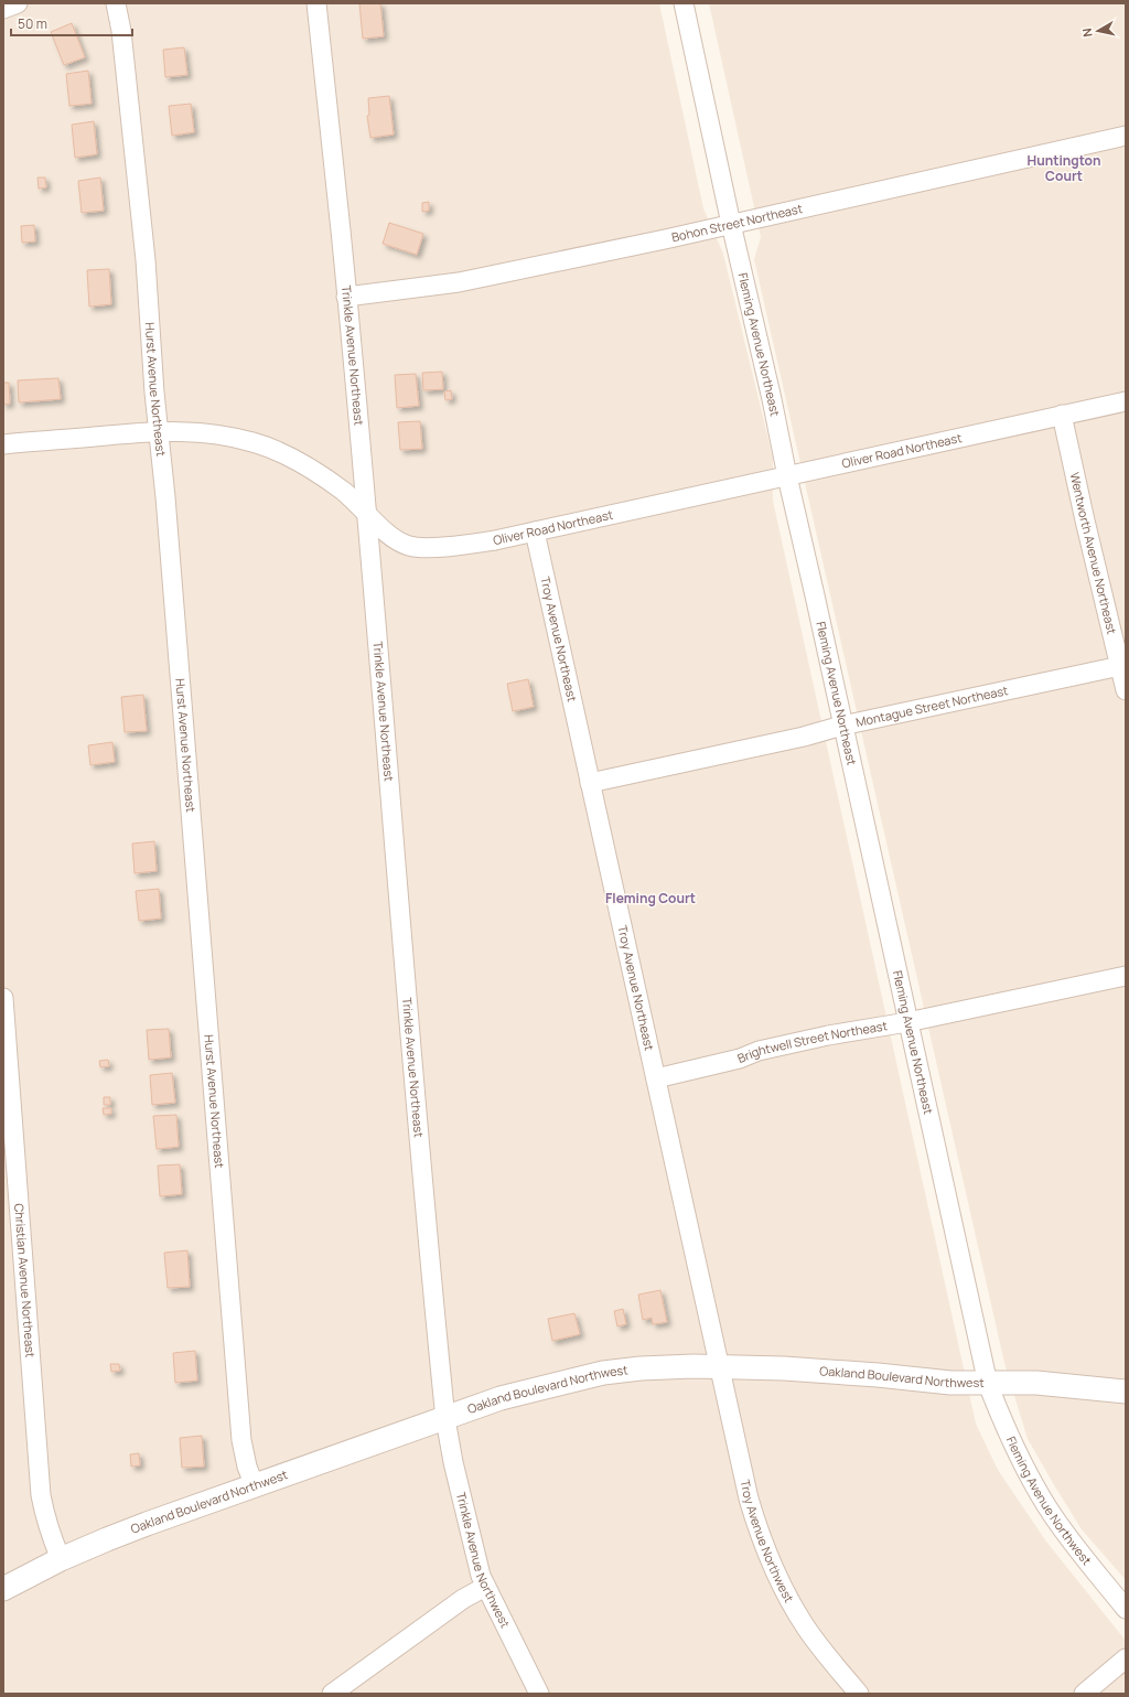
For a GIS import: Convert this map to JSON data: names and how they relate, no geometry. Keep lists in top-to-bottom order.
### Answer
{
  "streets": {
    "street": [
      "Bohon Street Northeast",
      "Fleming Avenue Northeast",
      "Trinkle Avenue Northeast",
      "Hurst Avenue Northeast",
      "Oliver Road Northeast",
      "Wentworth Avenue Northeast",
      "Troy Avenue Northeast",
      "Montague Street Northeast",
      "Brightwell Street Northeast",
      "Christian Avenue Northeast",
      "Oakland Boulevard Northwest",
      "Fleming Avenue Northwest",
      "Troy Avenue Northwest",
      "Trinkle Avenue Northwest"
    ]
  },
  "crossings": [
    ["Bohon Street Northeast", "Fleming Avenue Northeast"],
    ["Bohon Street Northeast", "Trinkle Avenue Northeast"],
    ["Fleming Avenue Northeast", "Oliver Road Northeast"],
    ["Fleming Avenue Northeast", "Montague Street Northeast"],
    ["Fleming Avenue Northeast", "Brightwell Street Northeast"],
    ["Fleming Avenue Northeast", "Oakland Boulevard Northwest"],
    ["Fleming Avenue Northeast", "Fleming Avenue Northwest"],
    ["Trinkle Avenue Northeast", "Oliver Road Northeast"],
    ["Trinkle Avenue Northeast", "Oakland Boulevard Northwest"],
    ["Trinkle Avenue Northeast", "Trinkle Avenue Northwest"],
    ["Hurst Avenue Northeast", "Oliver Road Northeast"],
    ["Hurst Avenue Northeast", "Oakland Boulevard Northwest"],
    ["Oliver Road Northeast", "Wentworth Avenue Northeast"],
    ["Oliver Road Northeast", "Troy Avenue Northeast"],
    ["Wentworth Avenue Northeast", "Montague Street Northeast"],
    ["Troy Avenue Northeast", "Montague Street Northeast"],
    ["Troy Avenue Northeast", "Brightwell Street Northeast"],
    ["Troy Avenue Northeast", "Oakland Boulevard Northwest"],
    ["Troy Avenue Northeast", "Troy Avenue Northwest"],
    ["Christian Avenue Northeast", "Oakland Boulevard Northwest"],
    ["Oakland Boulevard Northwest", "Fleming Avenue Northwest"],
    ["Oakland Boulevard Northwest", "Troy Avenue Northwest"],
    ["Oakland Boulevard Northwest", "Trinkle Avenue Northwest"]
  ],
  "districts": ["Huntington Court", "Fleming Court"],
  "scale_bar": "50 m",
  "north": "left"
}
